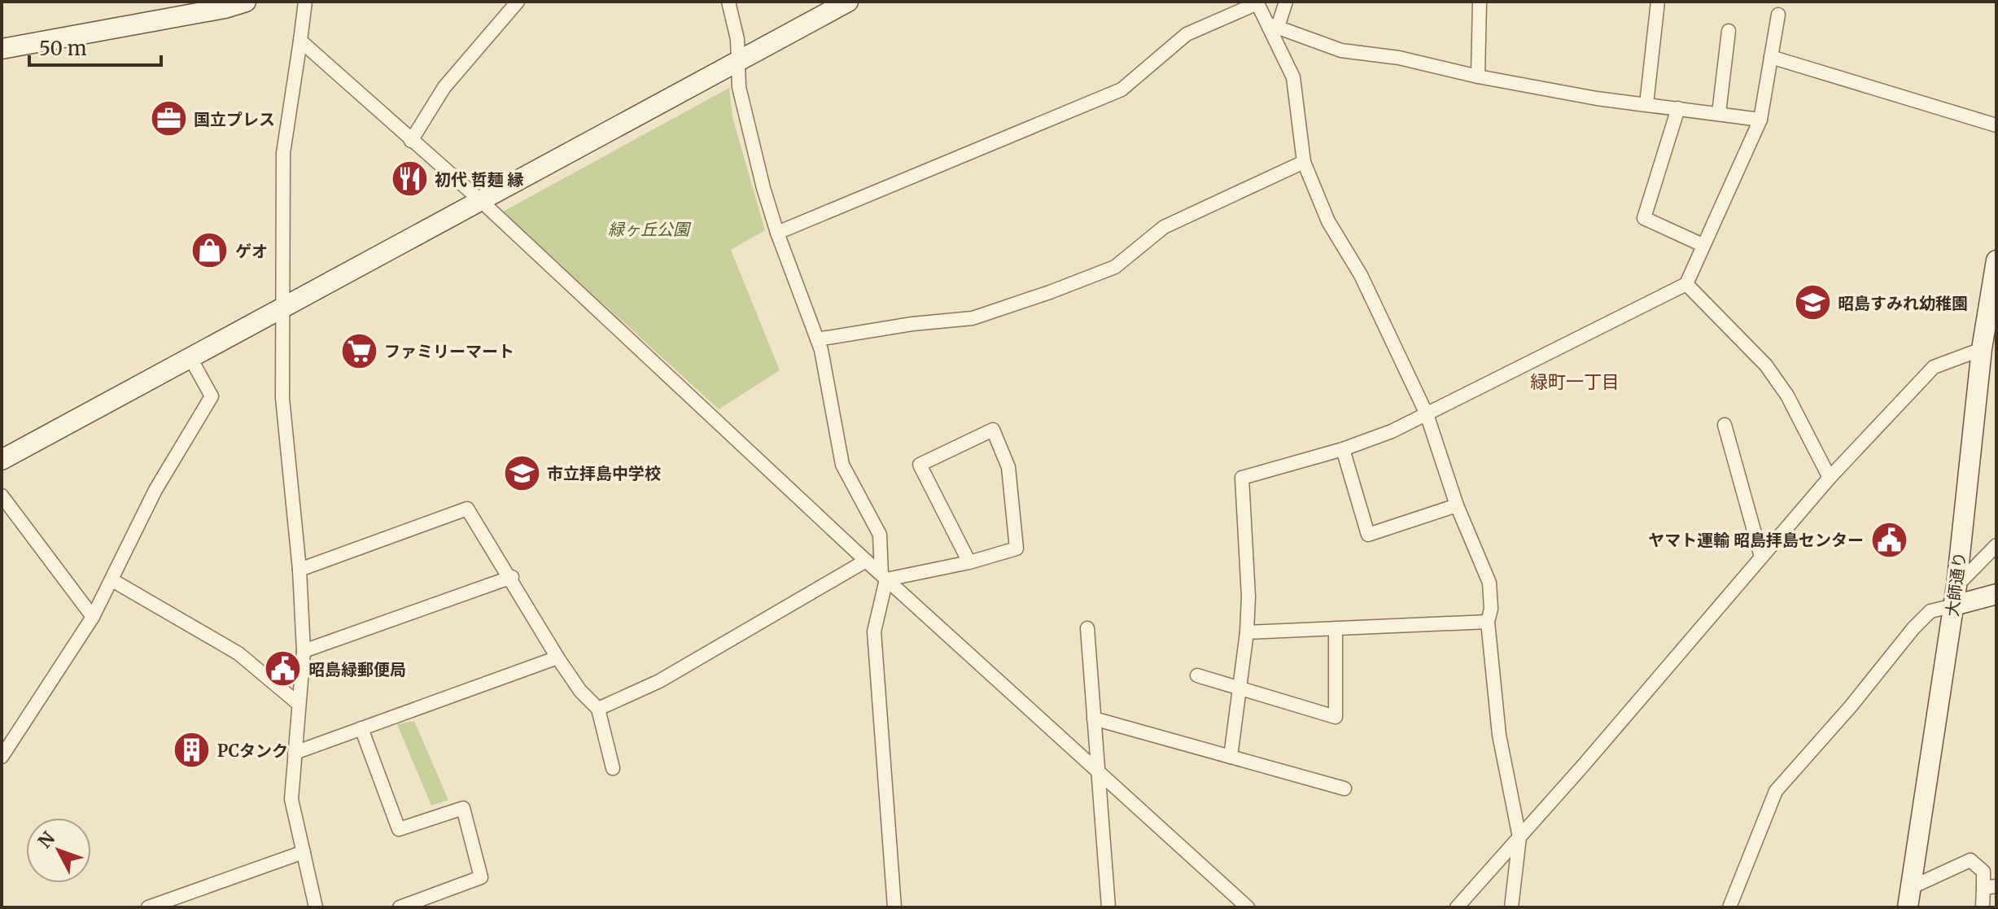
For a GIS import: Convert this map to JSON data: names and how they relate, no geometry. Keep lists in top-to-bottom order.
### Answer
{
  "streets": {
    "street": ["大師通り"]
  },
  "districts": ["緑町一丁目"],
  "parks": ["緑ヶ丘公園"],
  "places": {
    "office": ["国立プレス"],
    "restaurant": ["初代 哲麺 縁"],
    "shop": ["ゲオ"],
    "school or university": ["昭島すみれ幼稚園", "市立拝島中学校"],
    "supermarket": ["ファミリーマート"],
    "public building": ["ヤマト運輸 昭島拝島センター", "昭島緑郵便局"],
    "building": ["PCタンク"]
  },
  "scale_bar": "50 m",
  "north": "top left"
}
